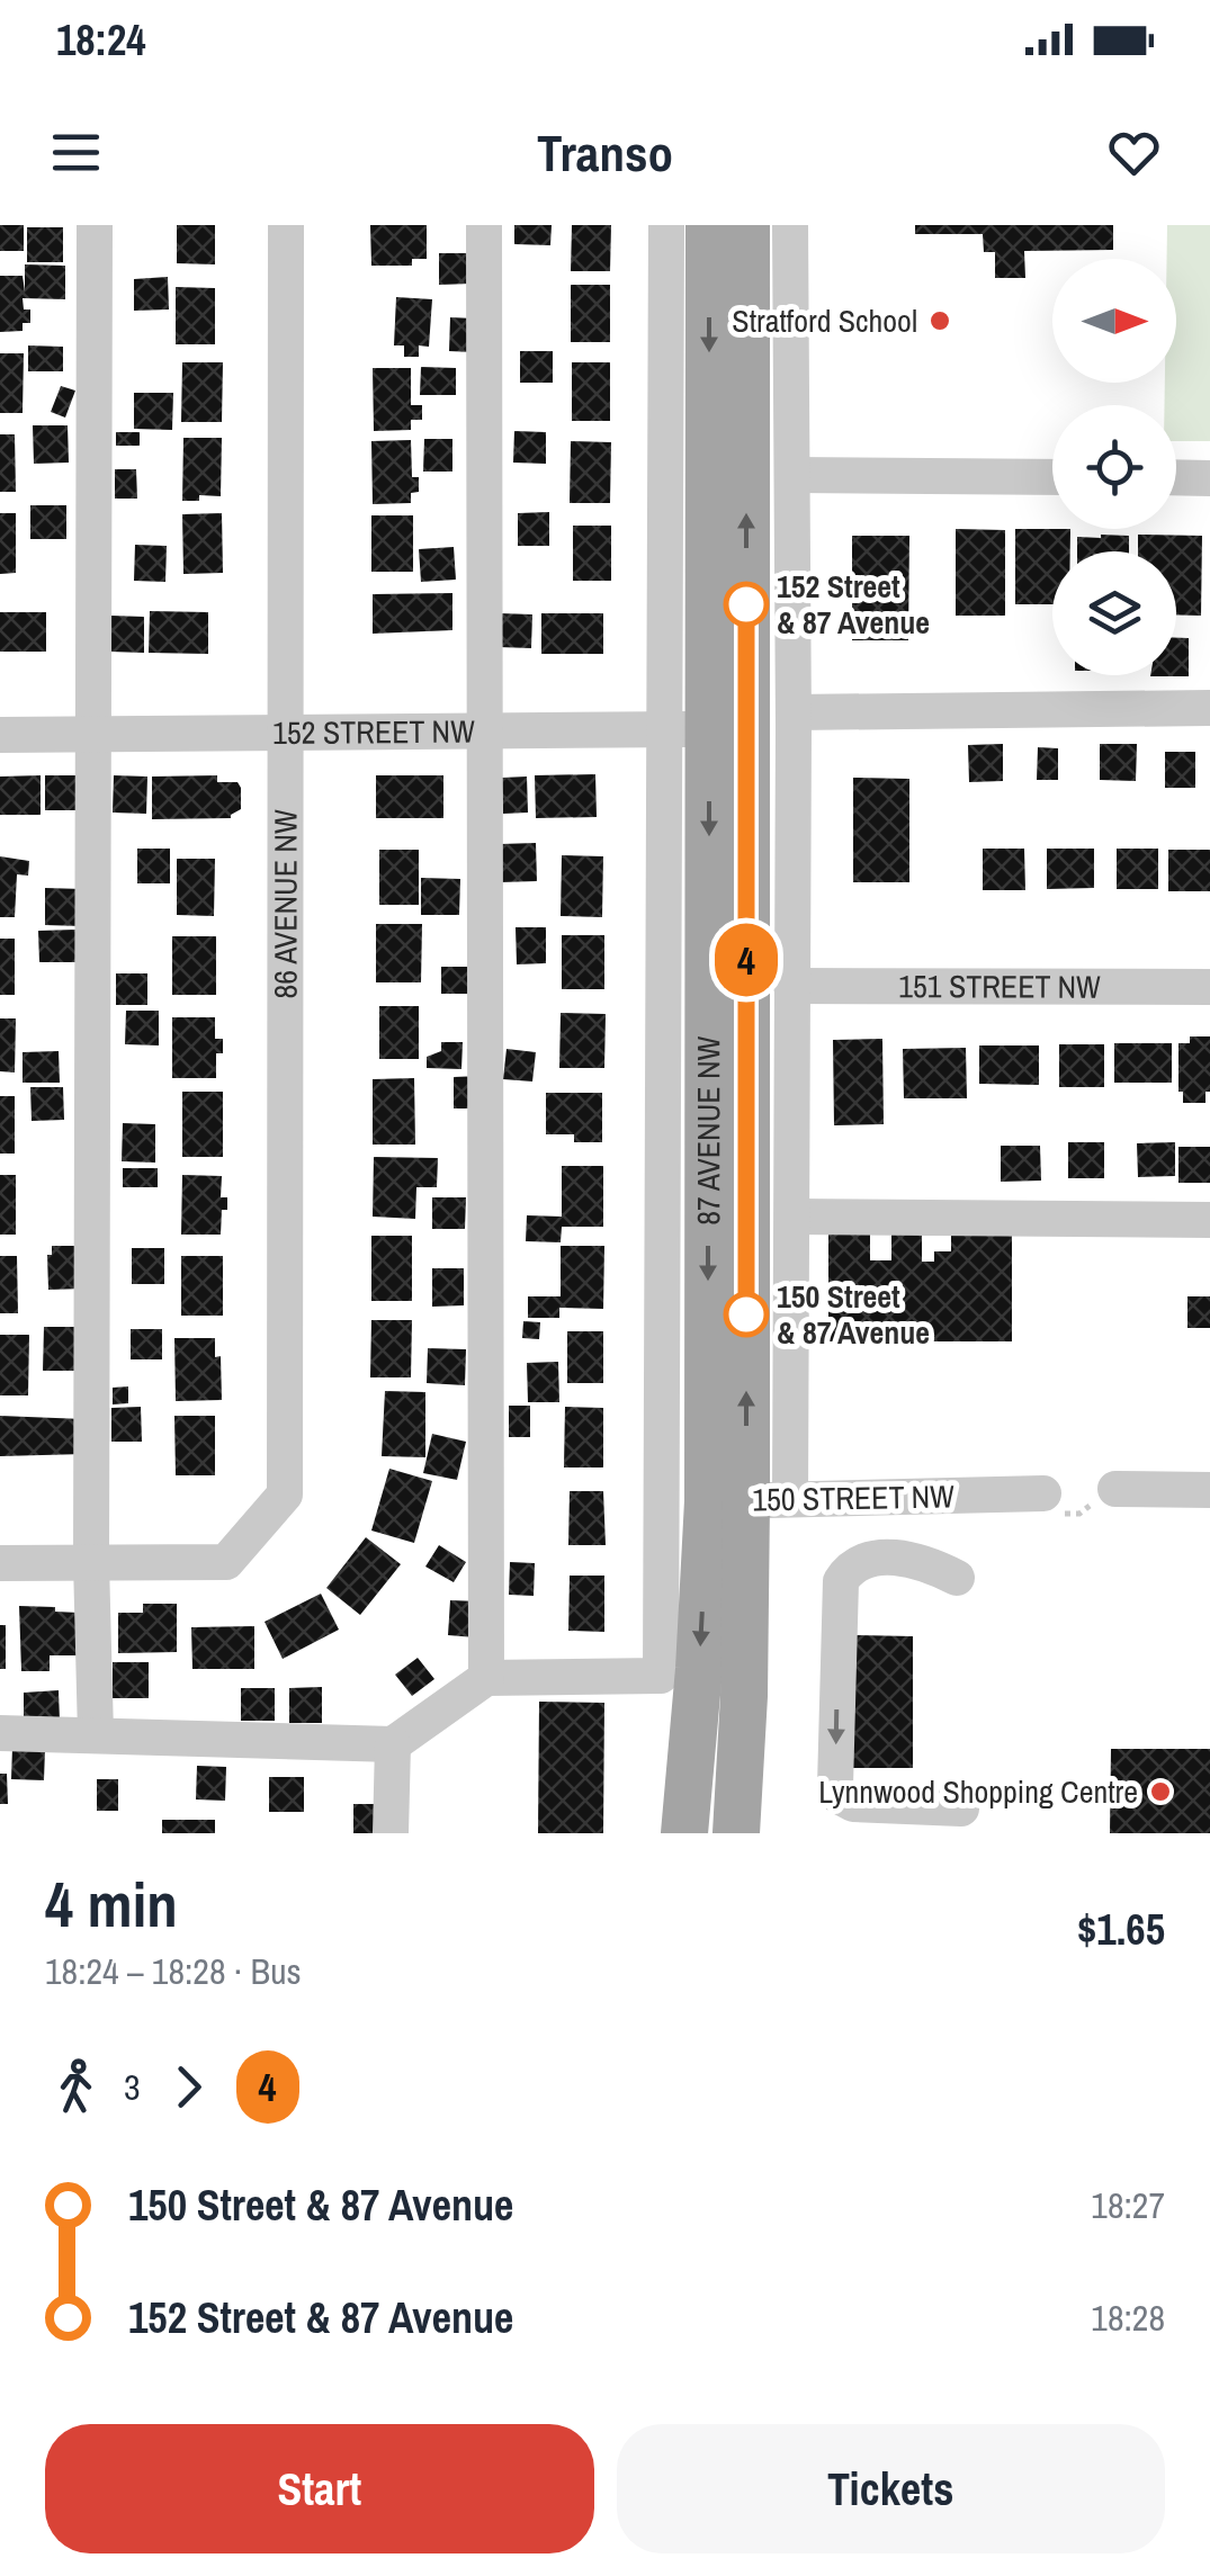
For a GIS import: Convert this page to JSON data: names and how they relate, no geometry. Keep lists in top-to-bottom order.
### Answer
{
  "streets": {
    "main road": ["87 AVENUE NW"],
    "street": [
      "152 STREET NW",
      "86 AVENUE NW",
      "151 STREET NW",
      "150 STREET NW"
    ]
  },
  "crossings": [
    ["152 STREET NW", "86 AVENUE NW"],
    ["152 STREET NW", "87 AVENUE NW"],
    ["151 STREET NW", "87 AVENUE NW"],
    ["87 AVENUE NW", "150 STREET NW"]
  ],
  "places": [
    "Stratford School",
    "152 Street & 87 Avenue",
    "150 Street & 87 Avenue",
    "Lynnwood Shopping Centre"
  ],
  "lines": ["bus line 4"],
  "north": "right",
  "page": {
    "status": "18:24",
    "header": "Transo",
    "on_map": "4",
    "heading": ["4 min", "18:24 – 18:28 · Bus", "$1.65"],
    "legs": ["3", "4"],
    "list": [
      {
        "name": "150 Street & 87 Avenue",
        "value": "18:27"
      },
      {
        "name": "152 Street & 87 Avenue",
        "value": "18:28"
      }
    ],
    "buttons": ["Start", "Tickets"]
  }
}
